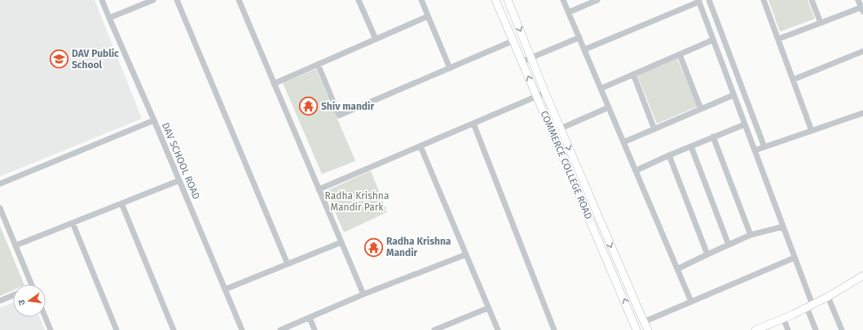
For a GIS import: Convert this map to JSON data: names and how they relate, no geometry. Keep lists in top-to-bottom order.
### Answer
{
  "streets": {
    "street": ["DAV SCHOOL ROAD", "COMMERCE COLLEGE ROAD"]
  },
  "parks": ["Radha Krishna Mandir Park"],
  "places": {
    "school or university": ["DAV Public School"],
    "temple": ["Shiv mandir", "Radha Krishna Mandir"]
  },
  "north": "left"
}
